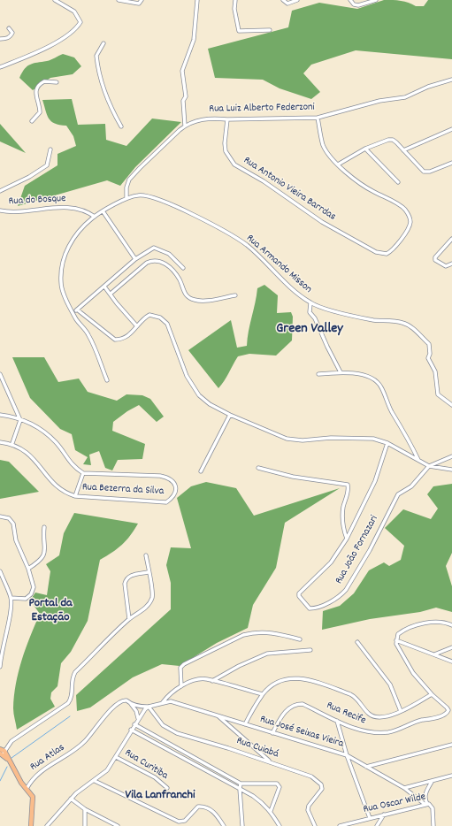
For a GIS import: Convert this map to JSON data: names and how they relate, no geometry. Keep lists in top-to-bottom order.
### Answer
{
  "streets": {
    "street": [
      "Rua Luiz Alberto Federzoni",
      "Rua Antonio Vieira Barrdas",
      "Rua do Bosque",
      "Rua Armando Misson",
      "Rua Bezerra da Silva",
      "Rua João Fornazari",
      "Rua Recife",
      "Rua José Seixas Vieira",
      "Rua Cuiabá",
      "Rua Atlas",
      "Rua Curitiba",
      "Rua Oscar Wilde"
    ]
  },
  "crossings": [
    ["Rua Luiz Alberto Federzoni", "Rua Antonio Vieira Barrdas"],
    ["Rua Luiz Alberto Federzoni", "Rua Armando Misson"],
    ["Rua Recife", "Rua José Seixas Vieira"],
    ["Rua José Seixas Vieira", "Rua Oscar Wilde"]
  ],
  "districts": ["Green Valley", "Portal da Estação", "Vila Lanfranchi"]
}
